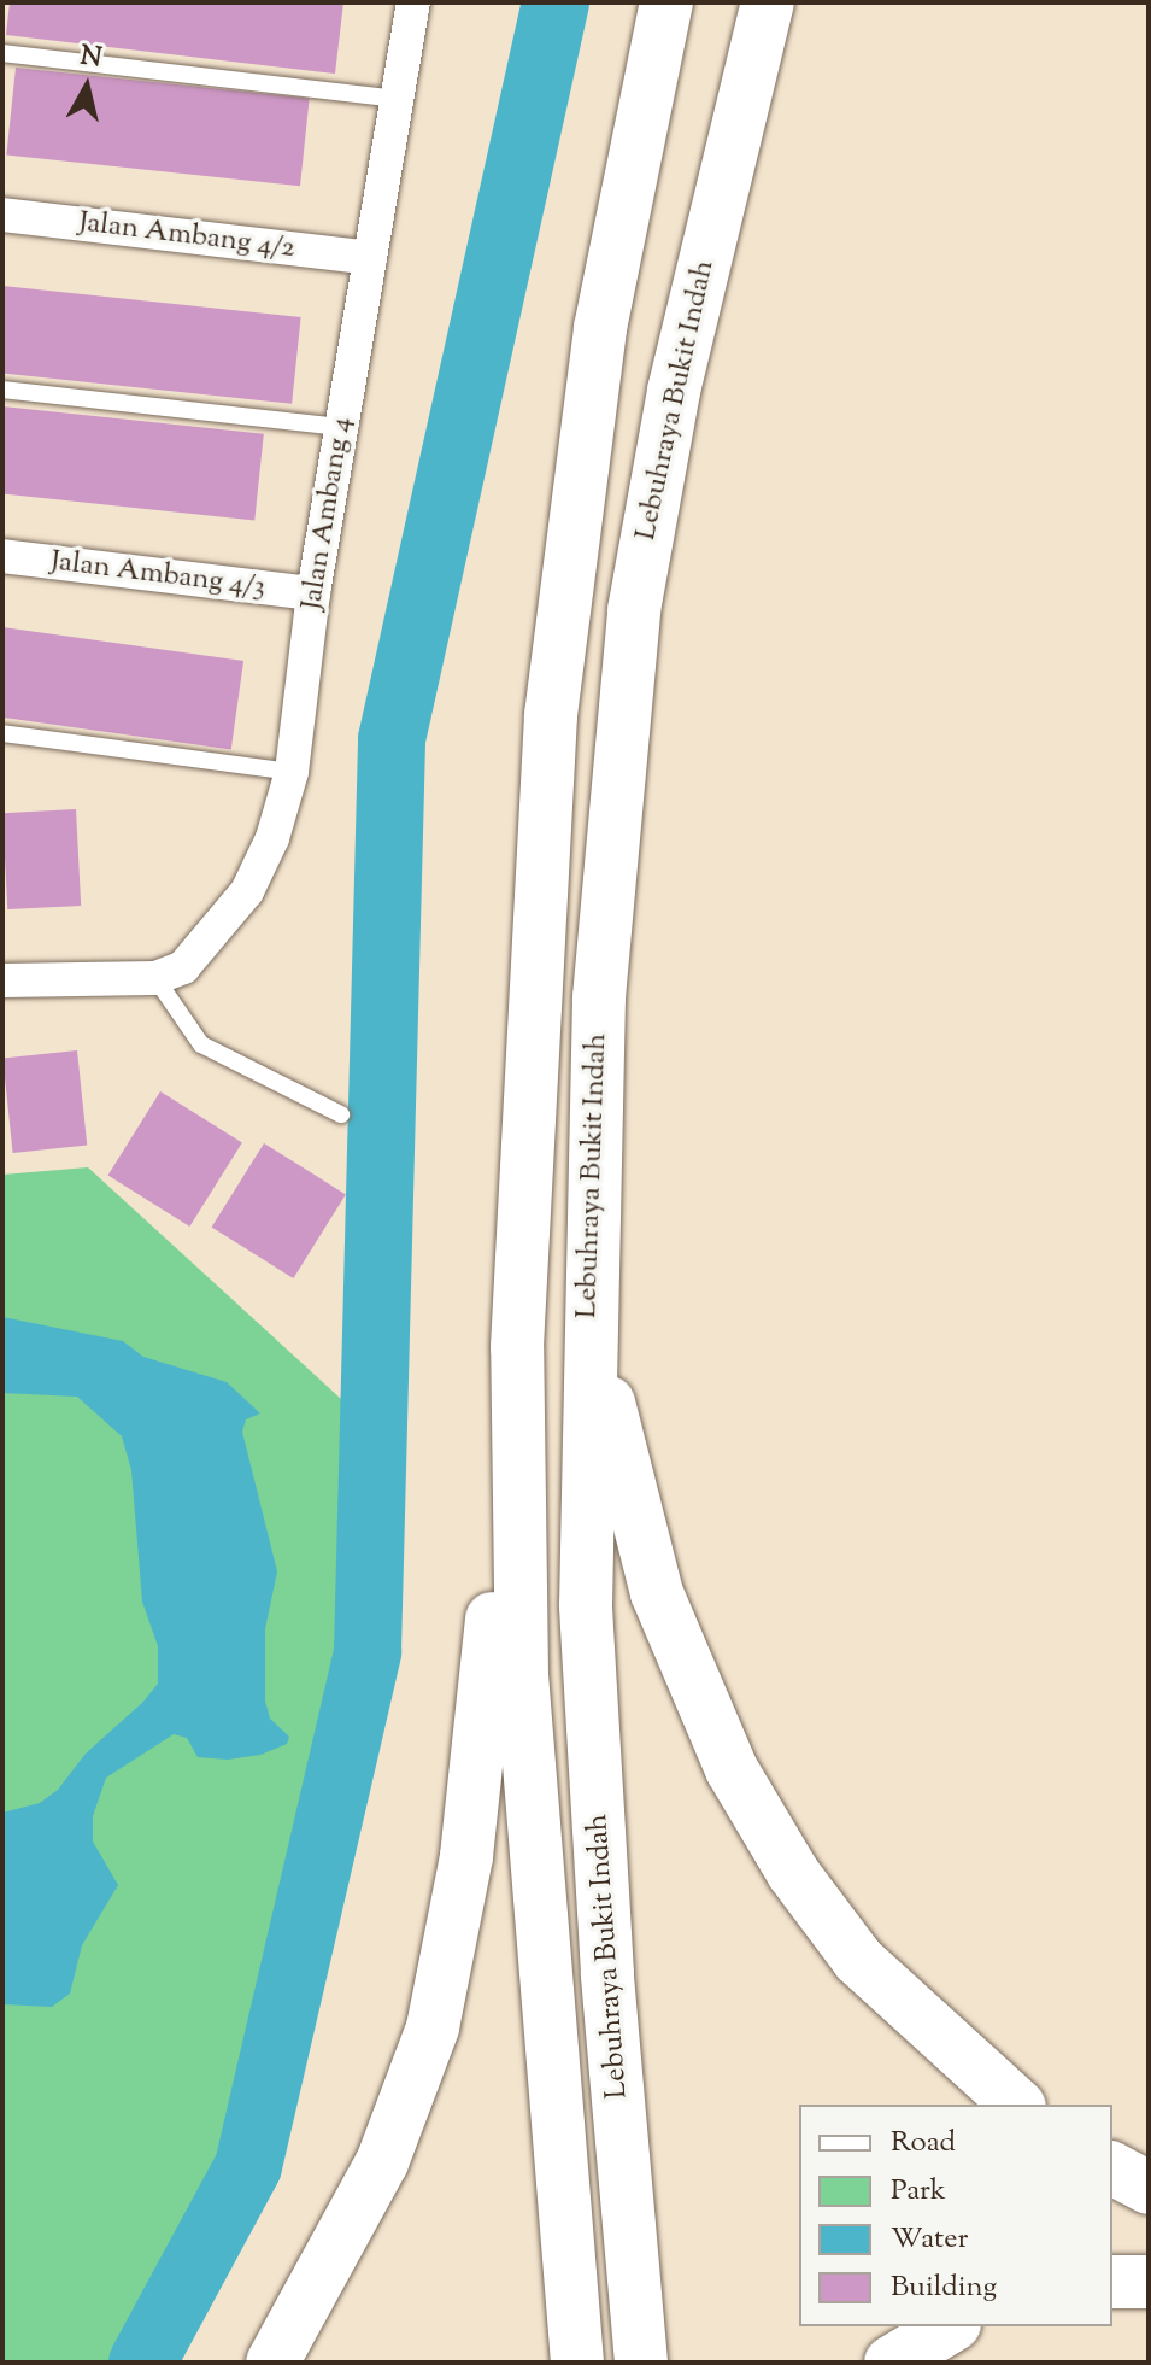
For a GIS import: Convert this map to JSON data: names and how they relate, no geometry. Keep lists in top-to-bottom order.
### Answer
{
  "streets": {
    "highway": ["Lebuhraya Bukit Indah"],
    "street": ["Jalan Ambang 4/2", "Jalan Ambang 4", "Jalan Ambang 4/3"]
  },
  "crossings": [
    ["Jalan Ambang 4/2", "Jalan Ambang 4"],
    ["Jalan Ambang 4", "Jalan Ambang 4/3"]
  ],
  "legend": [
    "Road",
    "Park",
    "Water",
    "Building"
  ],
  "north": "top"
}
